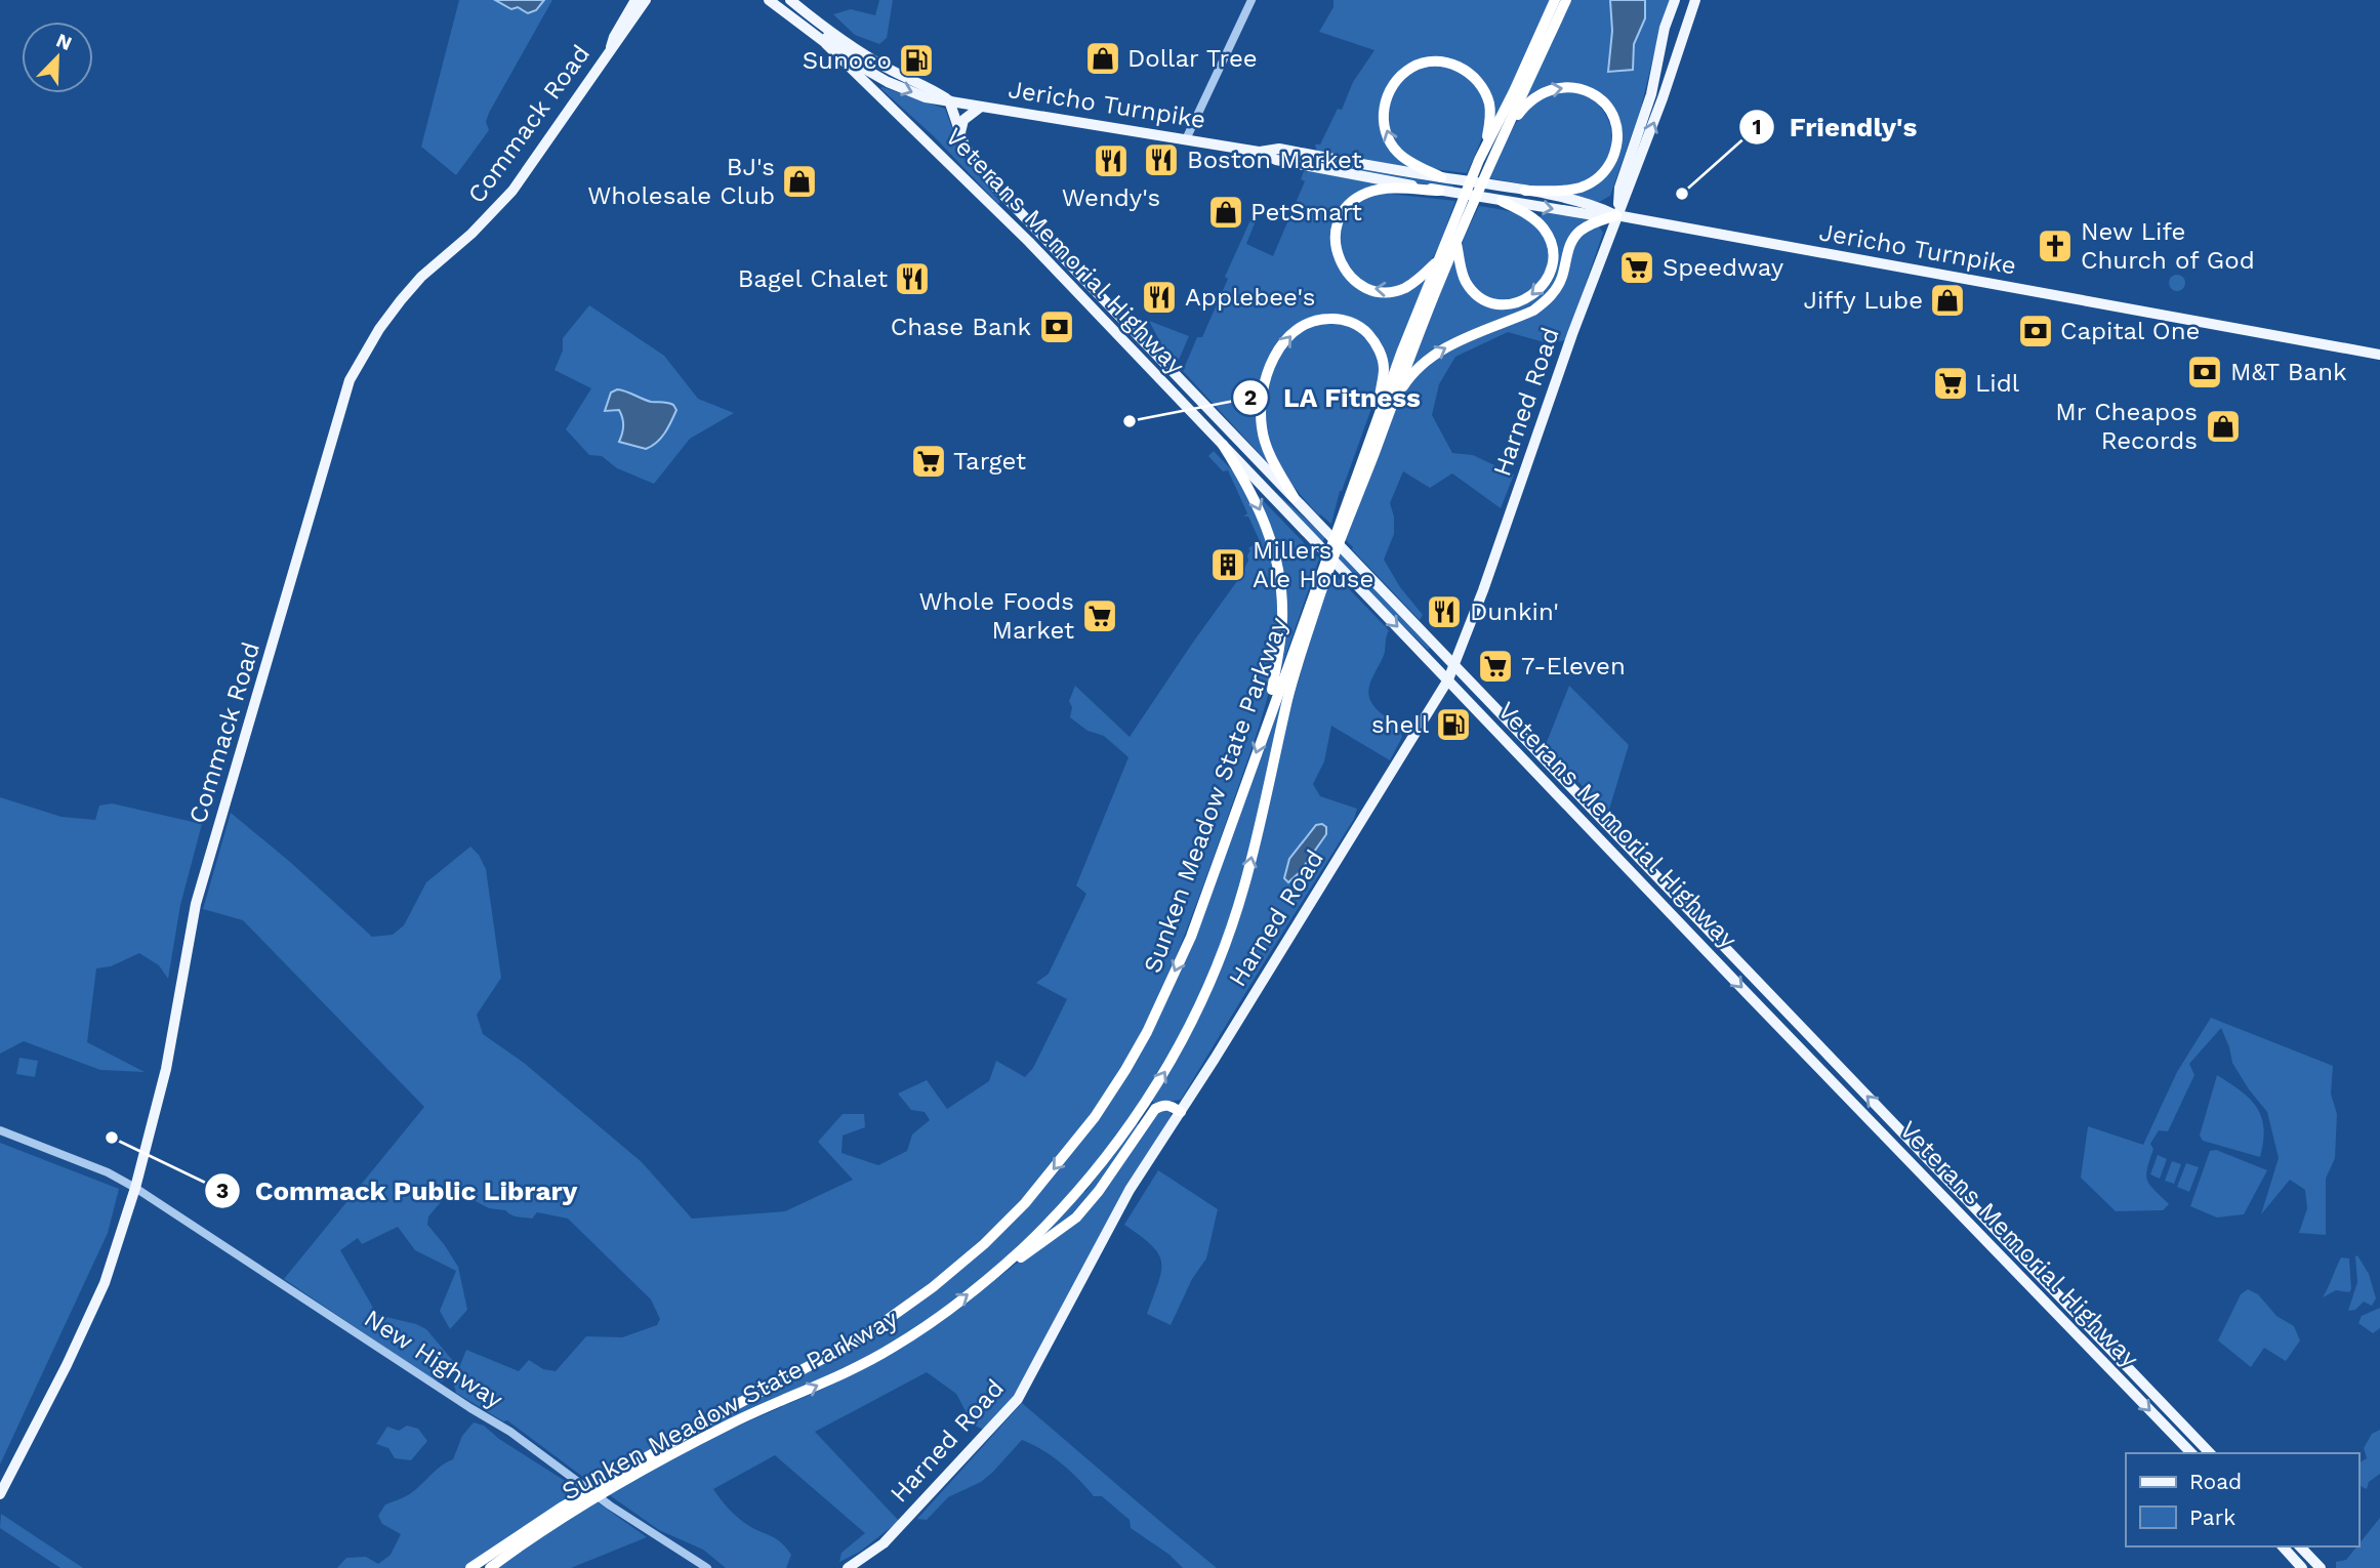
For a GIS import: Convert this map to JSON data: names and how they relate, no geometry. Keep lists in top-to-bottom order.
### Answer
{
  "streets": {
    "highway": ["Sunken Meadow State Parkway"],
    "main road": [
      "Jericho Turnpike",
      "Commack Road",
      "Veterans Memorial Highway",
      "Harned Road"
    ],
    "street": ["New Highway"]
  },
  "crossings": [
    ["Jericho Turnpike", "Veterans Memorial Highway"],
    ["Jericho Turnpike", "Harned Road"],
    ["Commack Road", "New Highway"],
    ["Veterans Memorial Highway", "Harned Road"]
  ],
  "places": {
    "shop": [
      "Dollar Tree",
      "BJ's Wholesale Club",
      "PetSmart",
      "Jiffy Lube",
      "Mr Cheapos Records"
    ],
    "fuel station": ["Sunoco", "shell"],
    "restaurant": [
      "Boston Market",
      "Wendy's",
      "Bagel Chalet",
      "Applebee's",
      "Dunkin'"
    ],
    "other": ["Friendly's", "LA Fitness", "Commack Public Library"],
    "church": ["New Life Church of God"],
    "supermarket": [
      "Speedway",
      "Lidl",
      "Target",
      "Whole Foods Market",
      "7-Eleven"
    ],
    "bank": ["Chase Bank", "Capital One", "M&T Bank"],
    "building": ["Millers Ale House"]
  },
  "legend": ["Road", "Park"],
  "north": "top right"
}
